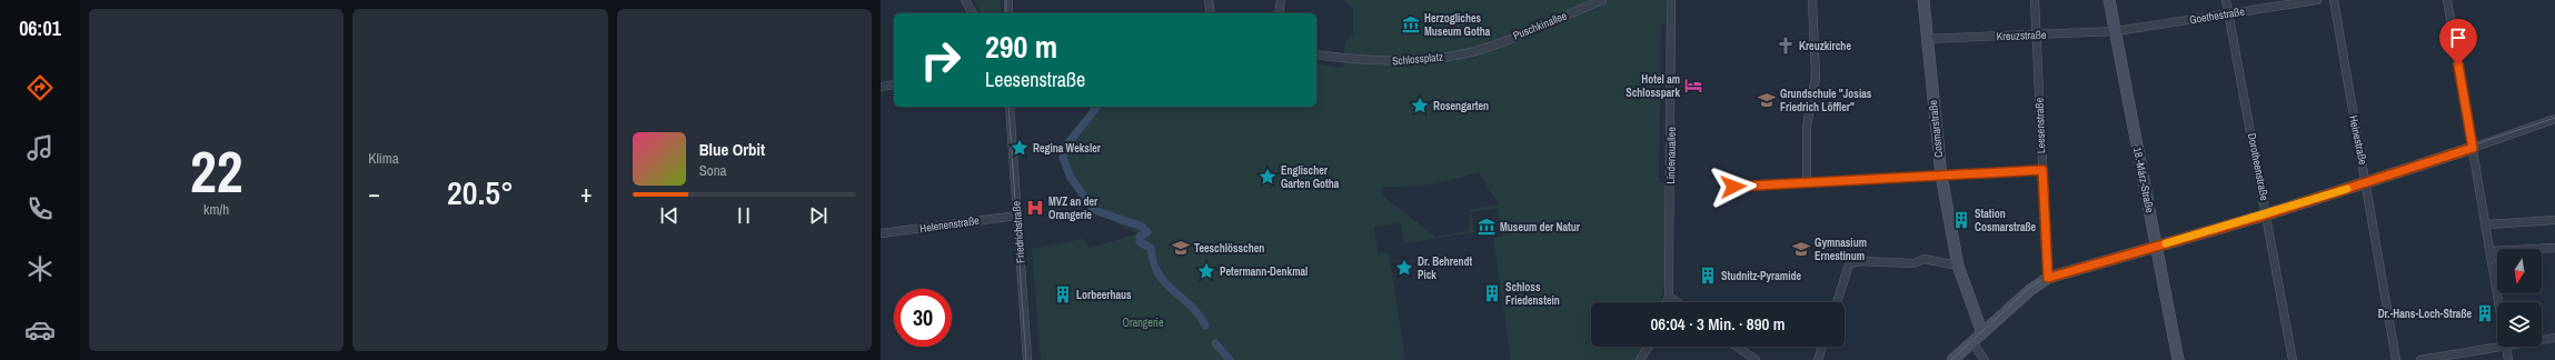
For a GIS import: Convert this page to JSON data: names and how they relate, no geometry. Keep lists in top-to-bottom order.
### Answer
{
  "streets": {
    "street": [
      "Goethestraße",
      "Puschkinallee",
      "Kreuzstraße",
      "Schlossplatz",
      "Leesenstraße",
      "Cosmarstraße",
      "Heinestraße",
      "Lindenauallee",
      "Dorotheenstraße",
      "18.-März-Straße",
      "Helenenstraße",
      "Friedrichstraße"
    ]
  },
  "crossings": [
    ["Goethestraße", "Kreuzstraße"],
    ["Goethestraße", "Dorotheenstraße"],
    ["Goethestraße", "18.-März-Straße"],
    ["Puschkinallee", "Schlossplatz"],
    ["Kreuzstraße", "Leesenstraße"],
    ["Kreuzstraße", "Cosmarstraße"],
    ["Kreuzstraße", "18.-März-Straße"],
    ["Helenenstraße", "Friedrichstraße"]
  ],
  "parks": ["Orangerie"],
  "places": {
    "museum": ["Herzogliches Museum Gotha", "Museum der Natur"],
    "church": ["Kreuzkirche"],
    "hotel": ["Hotel am Schlosspark"],
    "school or university": ["Grundschule \"Josias Friedrich Löffler\"", "Teeschlösschen", "Gymnasium Ernestinum"],
    "place": [
      "Rosengarten",
      "Regina Weksler",
      "Englischer Garten Gotha",
      "Dr. Behrendt Pick",
      "Petermann-Denkmal"
    ],
    "hospital": ["MVZ an der Orangerie"],
    "building": [
      "Station Cosmarstraße",
      "Studnitz-Pyramide",
      "Schloss Friedenstein",
      "Lorbeerhaus",
      "Dr.-Hans-Loch-Straße"
    ]
  },
  "north": "bottom",
  "page": {
    "tabs": "06:01",
    "tile": [
      ["22", "km/h"],
      "Klima"
    ],
    "turn": ["290 m", "Leesenstraße"],
    "song": ["Blue Orbit", "Sona"],
    "heat": ["−", "20.5°", "+"],
    "limit": "30",
    "trip": "06:04 · 3 Min. · 890 m"
  }
}
